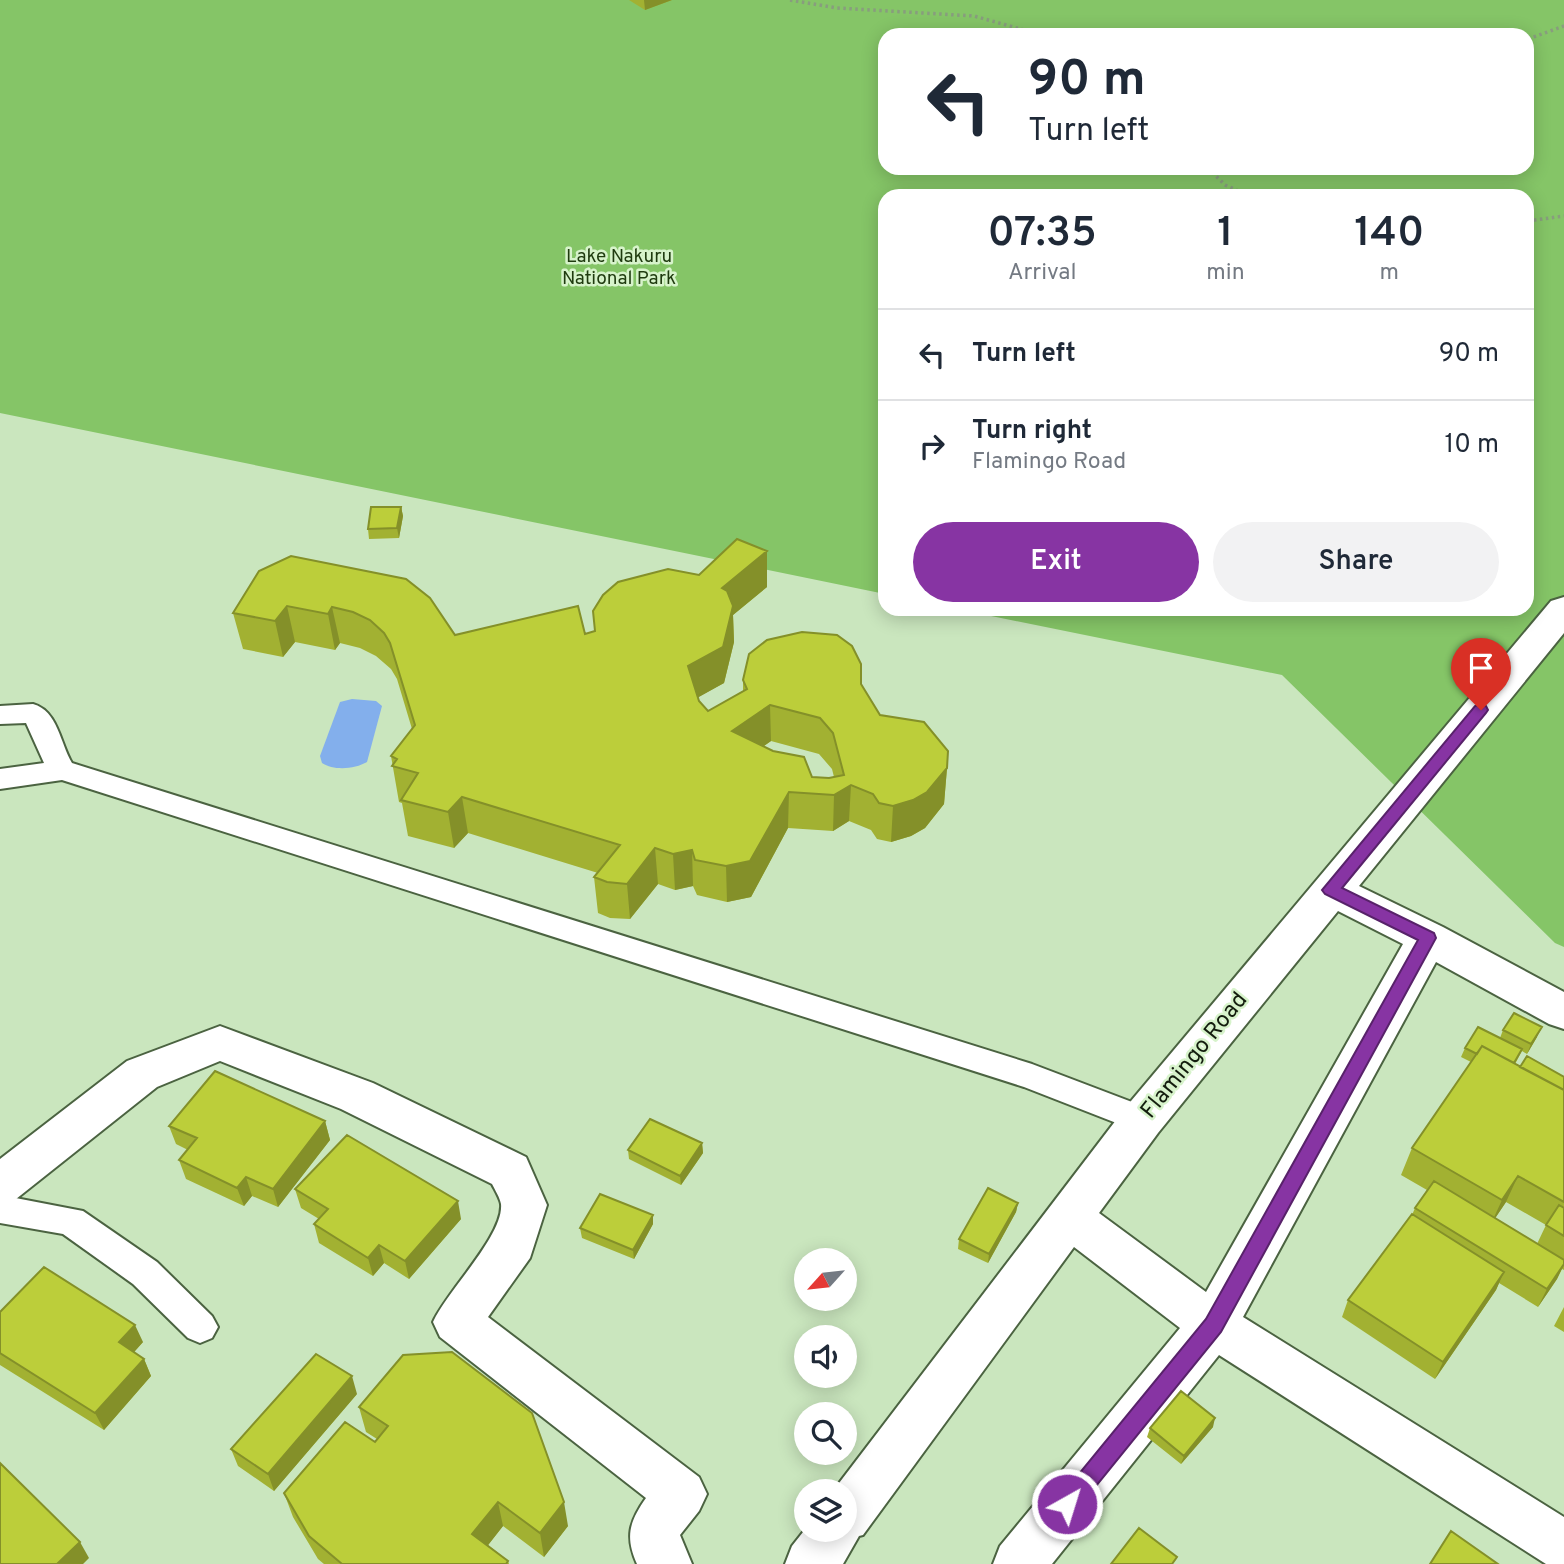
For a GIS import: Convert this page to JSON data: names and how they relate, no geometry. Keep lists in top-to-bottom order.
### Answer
{
  "streets": {
    "street": ["Flamingo Road"]
  },
  "parks": ["Lake Nakuru National Park"],
  "north": "bottom left",
  "page": {
    "turn": ["90 m", "Turn left"],
    "eta": [
      "07:35",
      "Arrival",
      "1",
      "min",
      "140",
      "m"
    ],
    "list": [
      {
        "name": "Turn left",
        "value": "90 m"
      },
      {
        "name": "Turn right",
        "note": "Flamingo Road",
        "value": "10 m"
      }
    ],
    "buttons": ["Exit", "Share"]
  }
}
